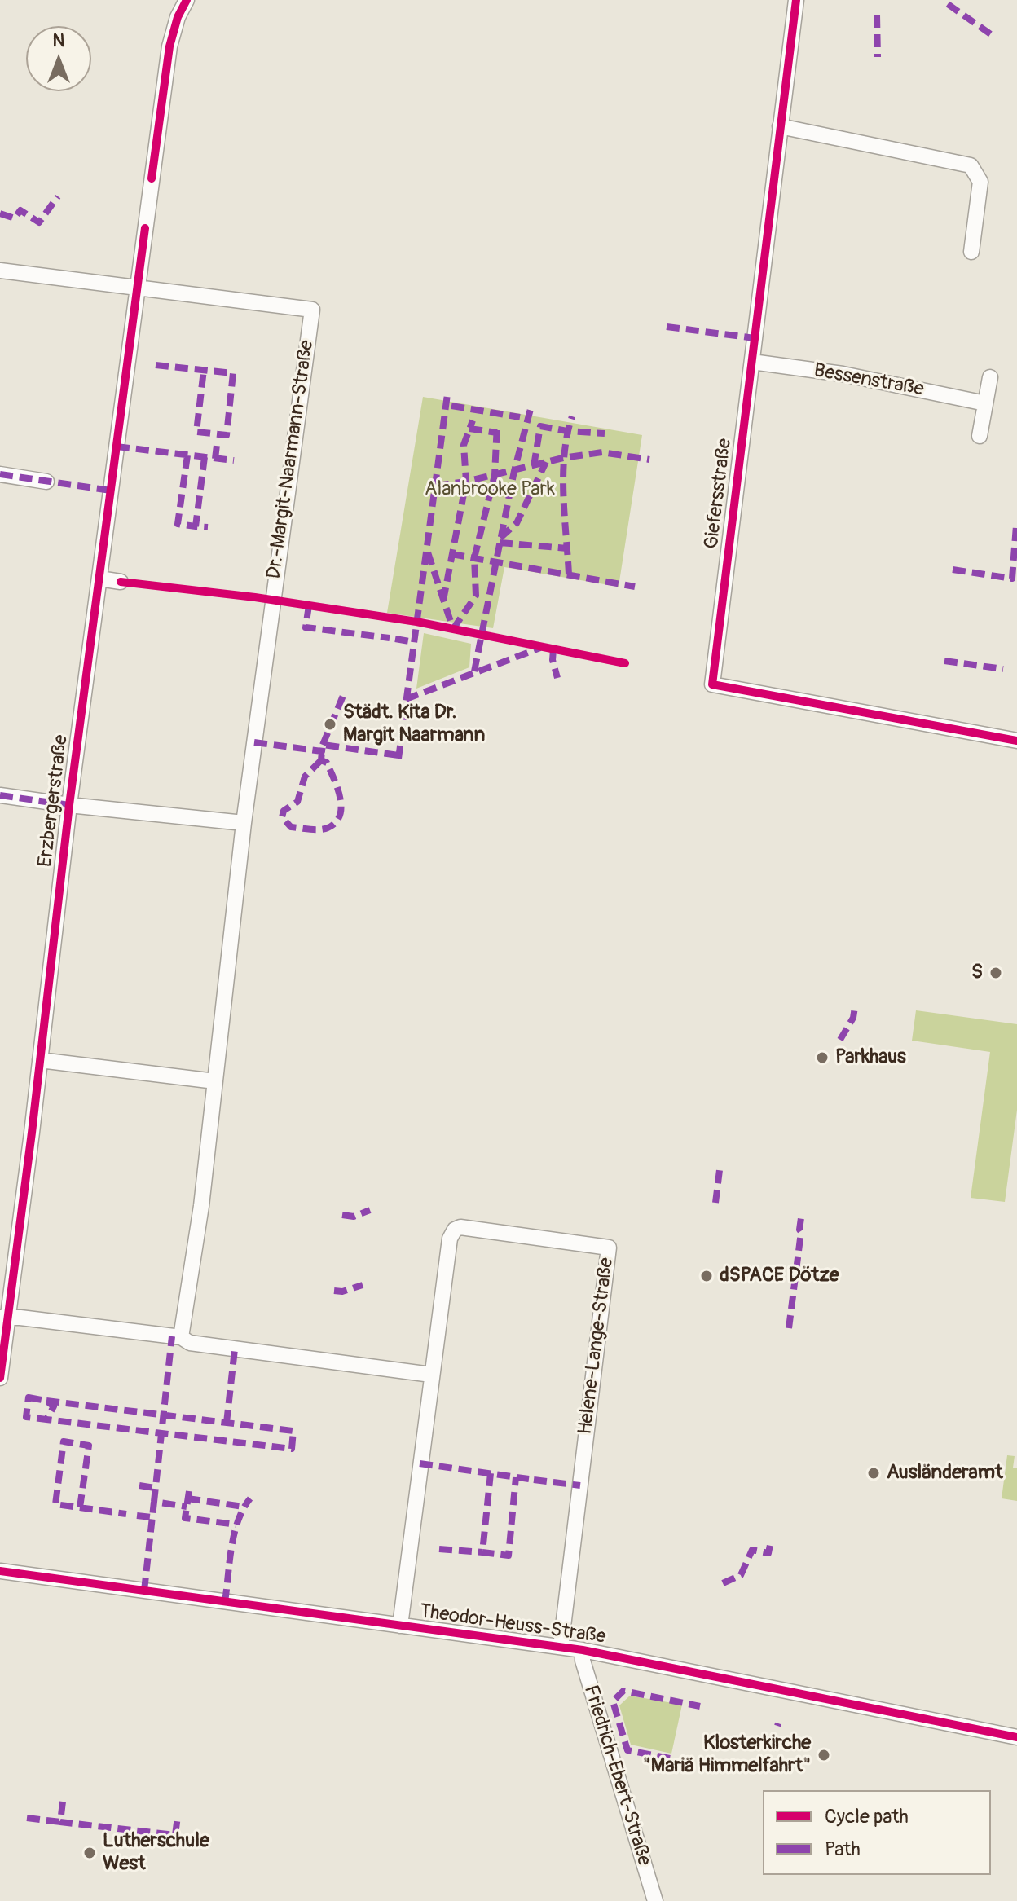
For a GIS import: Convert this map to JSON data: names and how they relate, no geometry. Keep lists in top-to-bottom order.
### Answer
{
  "streets": {
    "street": [
      "Bessenstraße",
      "Dr.-Margit-Naarmann-Straße",
      "Giefersstraße",
      "Erzbergerstraße",
      "Helene-Lange-Straße",
      "Theodor-Heuss-Straße",
      "Friedrich-Ebert-Straße"
    ]
  },
  "crossings": [
    ["Bessenstraße", "Giefersstraße"],
    ["Dr.-Margit-Naarmann-Straße", "Erzbergerstraße"],
    ["Helene-Lange-Straße", "Theodor-Heuss-Straße"],
    ["Theodor-Heuss-Straße", "Friedrich-Ebert-Straße"]
  ],
  "parks": ["Alanbrooke Park"],
  "places": [
    "Städt. Kita Dr. Margit Naarmann",
    "S",
    "Parkhaus",
    "dSPACE Dötze",
    "Ausländeramt",
    "Klosterkirche \"Mariä Himmelfahrt\"",
    "Lutherschule West"
  ],
  "legend": ["Cycle path", "Path"],
  "north": "top"
}
